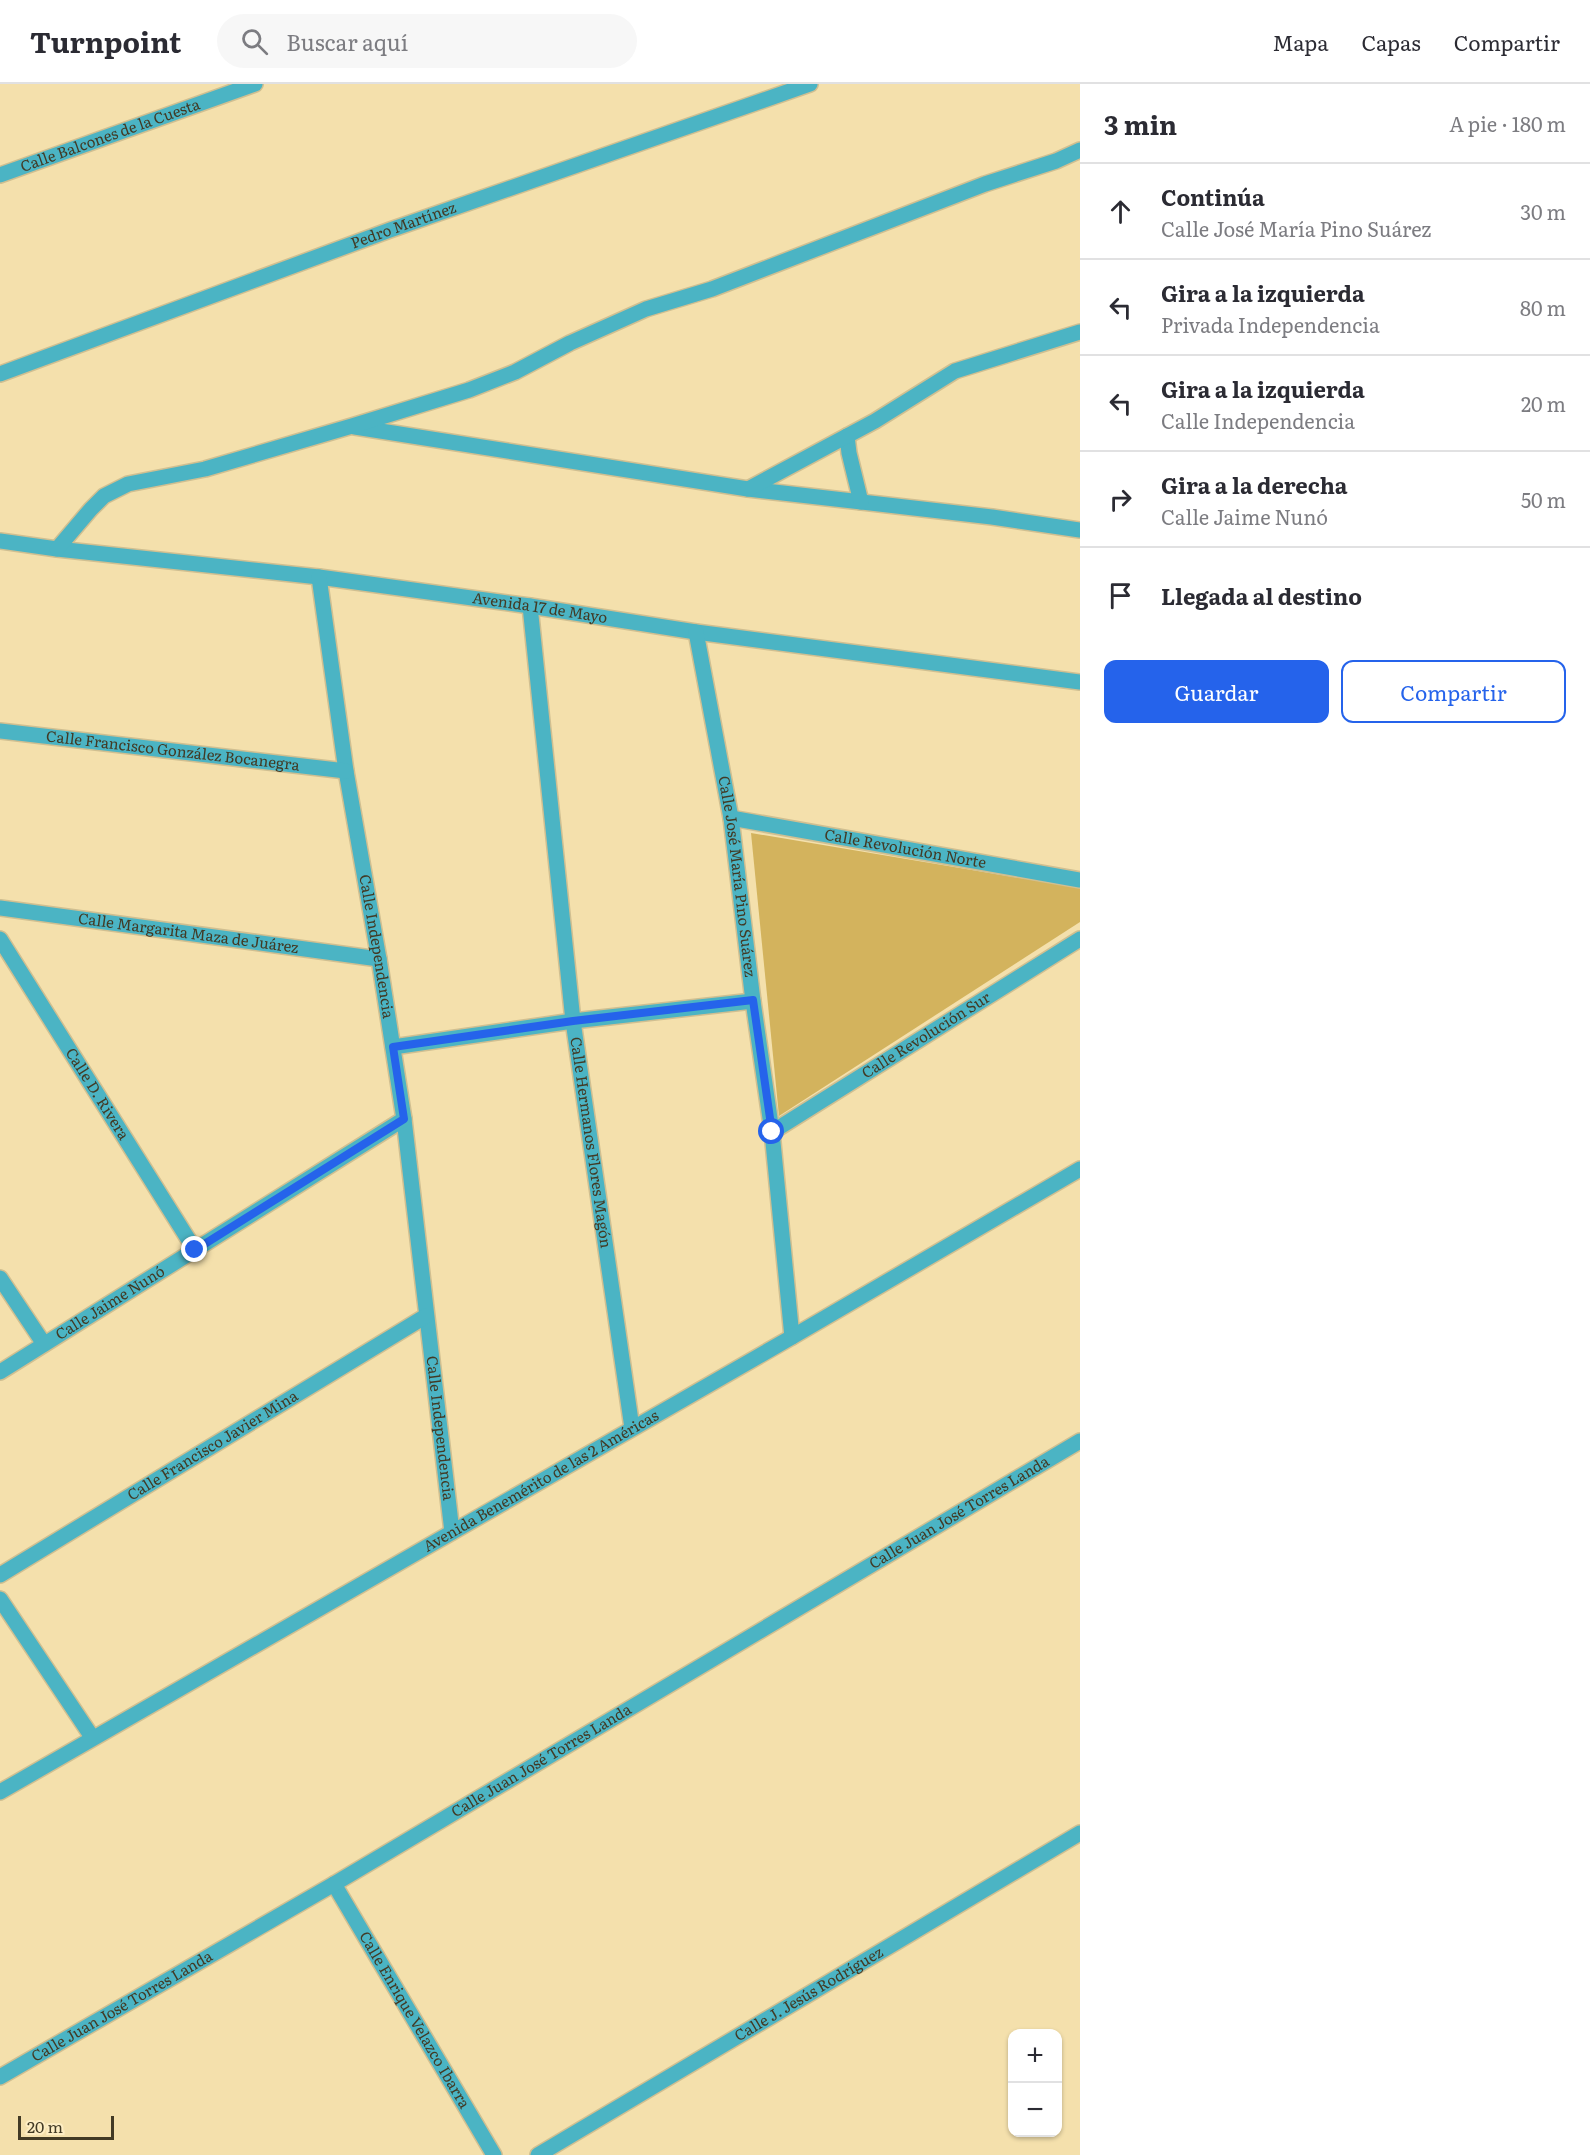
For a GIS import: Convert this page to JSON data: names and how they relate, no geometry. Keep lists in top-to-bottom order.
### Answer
{
  "streets": {
    "street": [
      "Calle Balcones de la Cuesta",
      "Pedro Martínez",
      "Avenida 17 de Mayo",
      "Calle Francisco González Bocanegra",
      "Calle Revolución Norte",
      "Calle José María Pino Suárez",
      "Calle Margarita Maza de Juárez",
      "Calle Independencia",
      "Calle Revolución Sur",
      "Calle D. Rivera",
      "Calle Hermanos Flores Magón",
      "Calle Jaime Nunó",
      "Calle Francisco Javier Mina",
      "Avenida Benemérito de las 2 Américas",
      "Calle Juan José Torres Landa",
      "Calle J. Jesús Rodríguez",
      "Calle Enrique Velazco Ibarra"
    ]
  },
  "crossings": [
    ["Avenida 17 de Mayo", "Calle José María Pino Suárez"],
    ["Avenida 17 de Mayo", "Calle Independencia"],
    ["Avenida 17 de Mayo", "Calle Hermanos Flores Magón"],
    ["Calle Francisco González Bocanegra", "Calle Independencia"],
    ["Calle Revolución Norte", "Calle José María Pino Suárez"],
    ["Calle José María Pino Suárez", "Calle Revolución Sur"],
    ["Calle José María Pino Suárez", "Avenida Benemérito de las 2 Américas"],
    ["Calle Margarita Maza de Juárez", "Calle Independencia"],
    ["Calle Independencia", "Calle Jaime Nunó"],
    ["Calle Independencia", "Calle Francisco Javier Mina"],
    ["Calle Independencia", "Avenida Benemérito de las 2 Américas"],
    ["Calle D. Rivera", "Calle Jaime Nunó"],
    ["Calle Hermanos Flores Magón", "Avenida Benemérito de las 2 Américas"],
    ["Calle Juan José Torres Landa", "Calle Enrique Velazco Ibarra"]
  ],
  "scale_bar": "20 m",
  "page": {
    "header": "Turnpoint",
    "search": "Buscar aquí",
    "nav": ["Mapa", "Capas", "Compartir"],
    "heading": ["3 min", "A pie · 180 m"],
    "list": [
      ["Continúa", "Calle José María Pino Suárez", "30 m"],
      ["Gira a la izquierda", "Privada Independencia", "80 m"],
      ["Gira a la izquierda", "Calle Independencia", "20 m"],
      ["Gira a la derecha", "Calle Jaime Nunó", "50 m"],
      "Llegada al destino"
    ],
    "buttons": ["Guardar", "Compartir"],
    "map_buttons": ["+", "−"],
    "scale": "20 m"
  }
}
